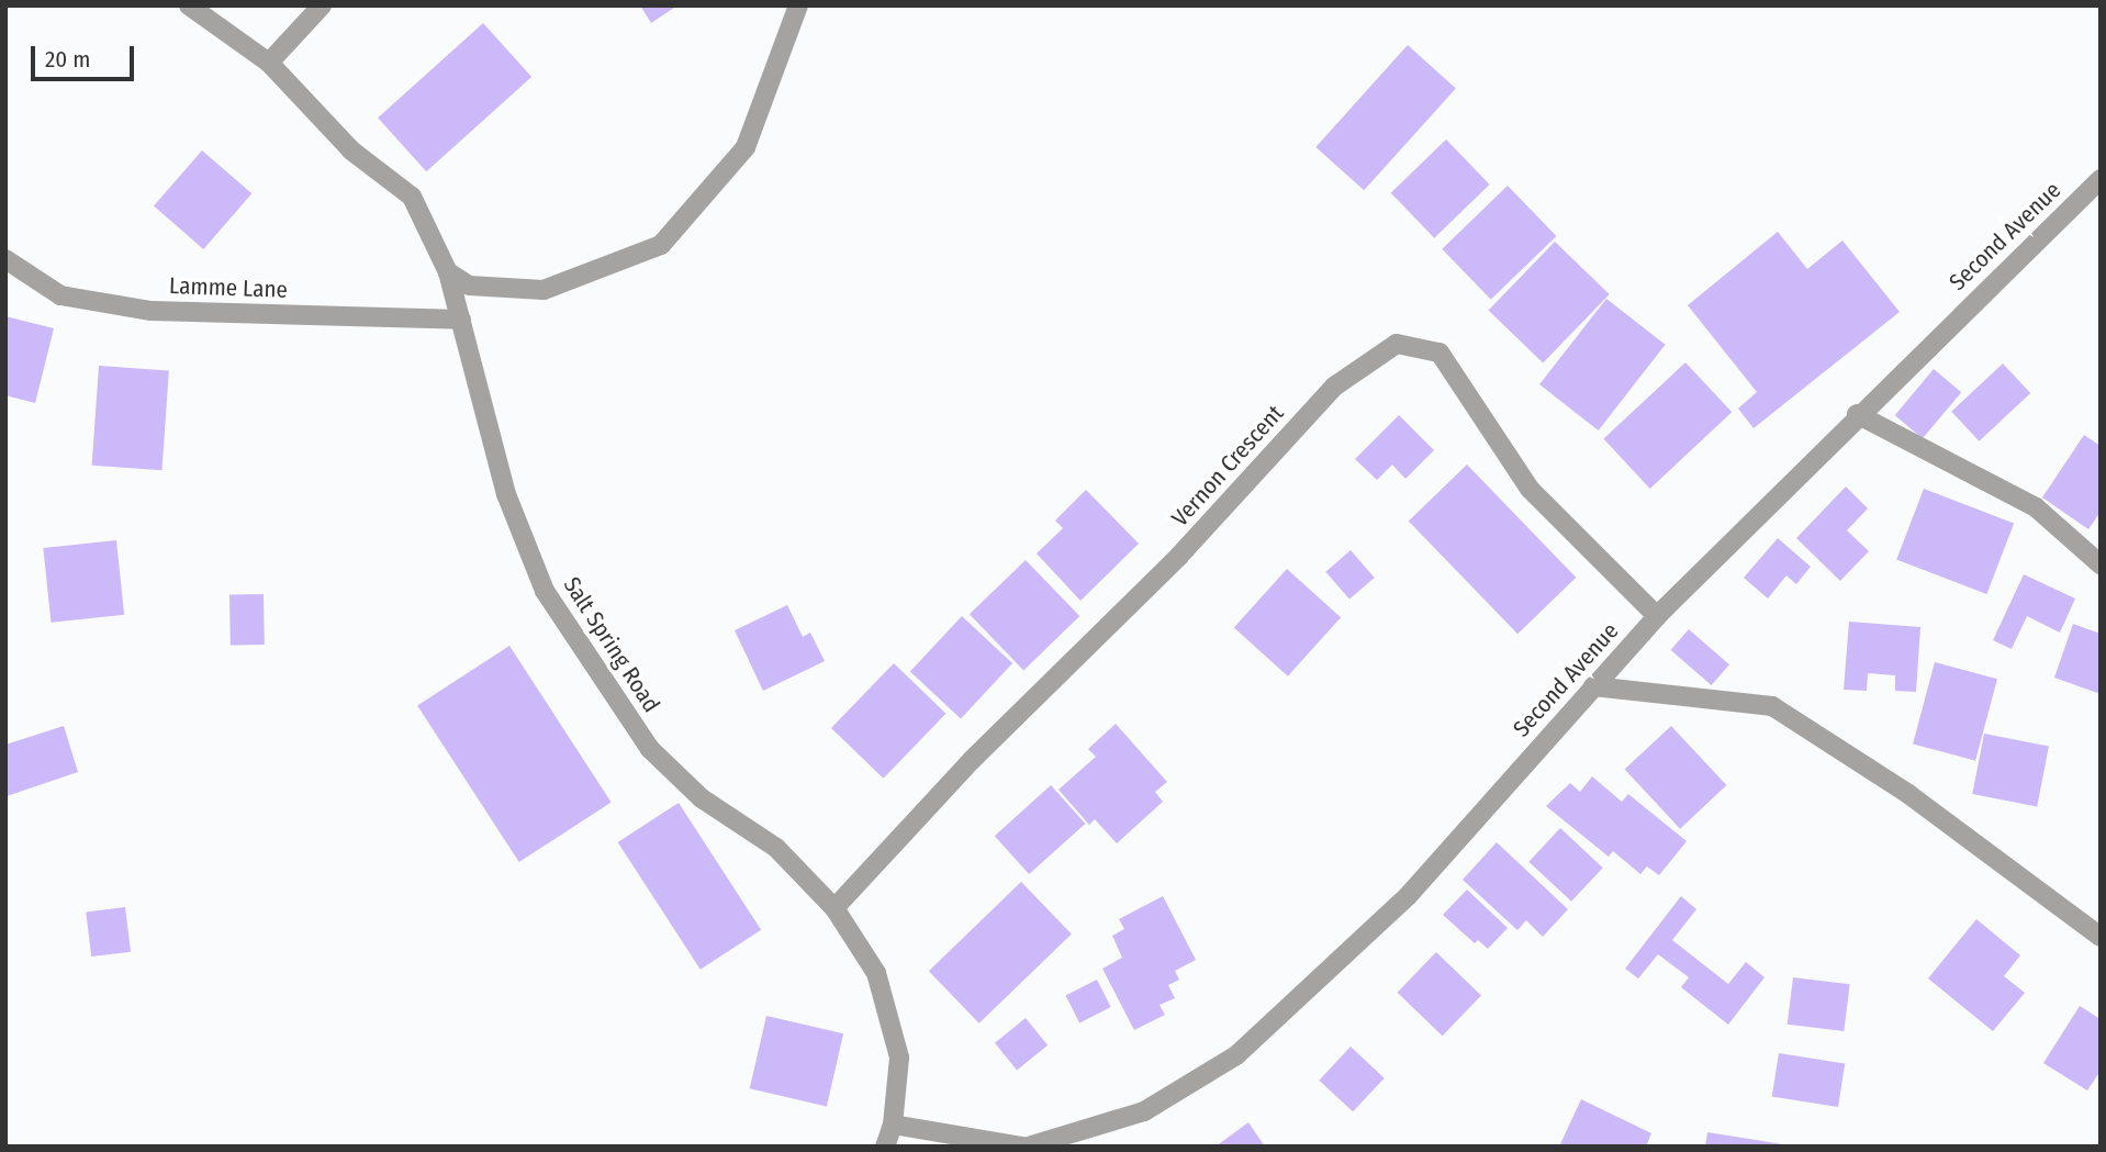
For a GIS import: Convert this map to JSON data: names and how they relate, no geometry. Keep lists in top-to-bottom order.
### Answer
{
  "streets": {
    "street": [
      "Second Avenue",
      "Lamme Lane",
      "Vernon Crescent",
      "Salt Spring Road"
    ]
  },
  "crossings": [
    ["Second Avenue", "Vernon Crescent"],
    ["Second Avenue", "Salt Spring Road"],
    ["Lamme Lane", "Salt Spring Road"],
    ["Vernon Crescent", "Salt Spring Road"]
  ],
  "scale_bar": "20 m"
}
